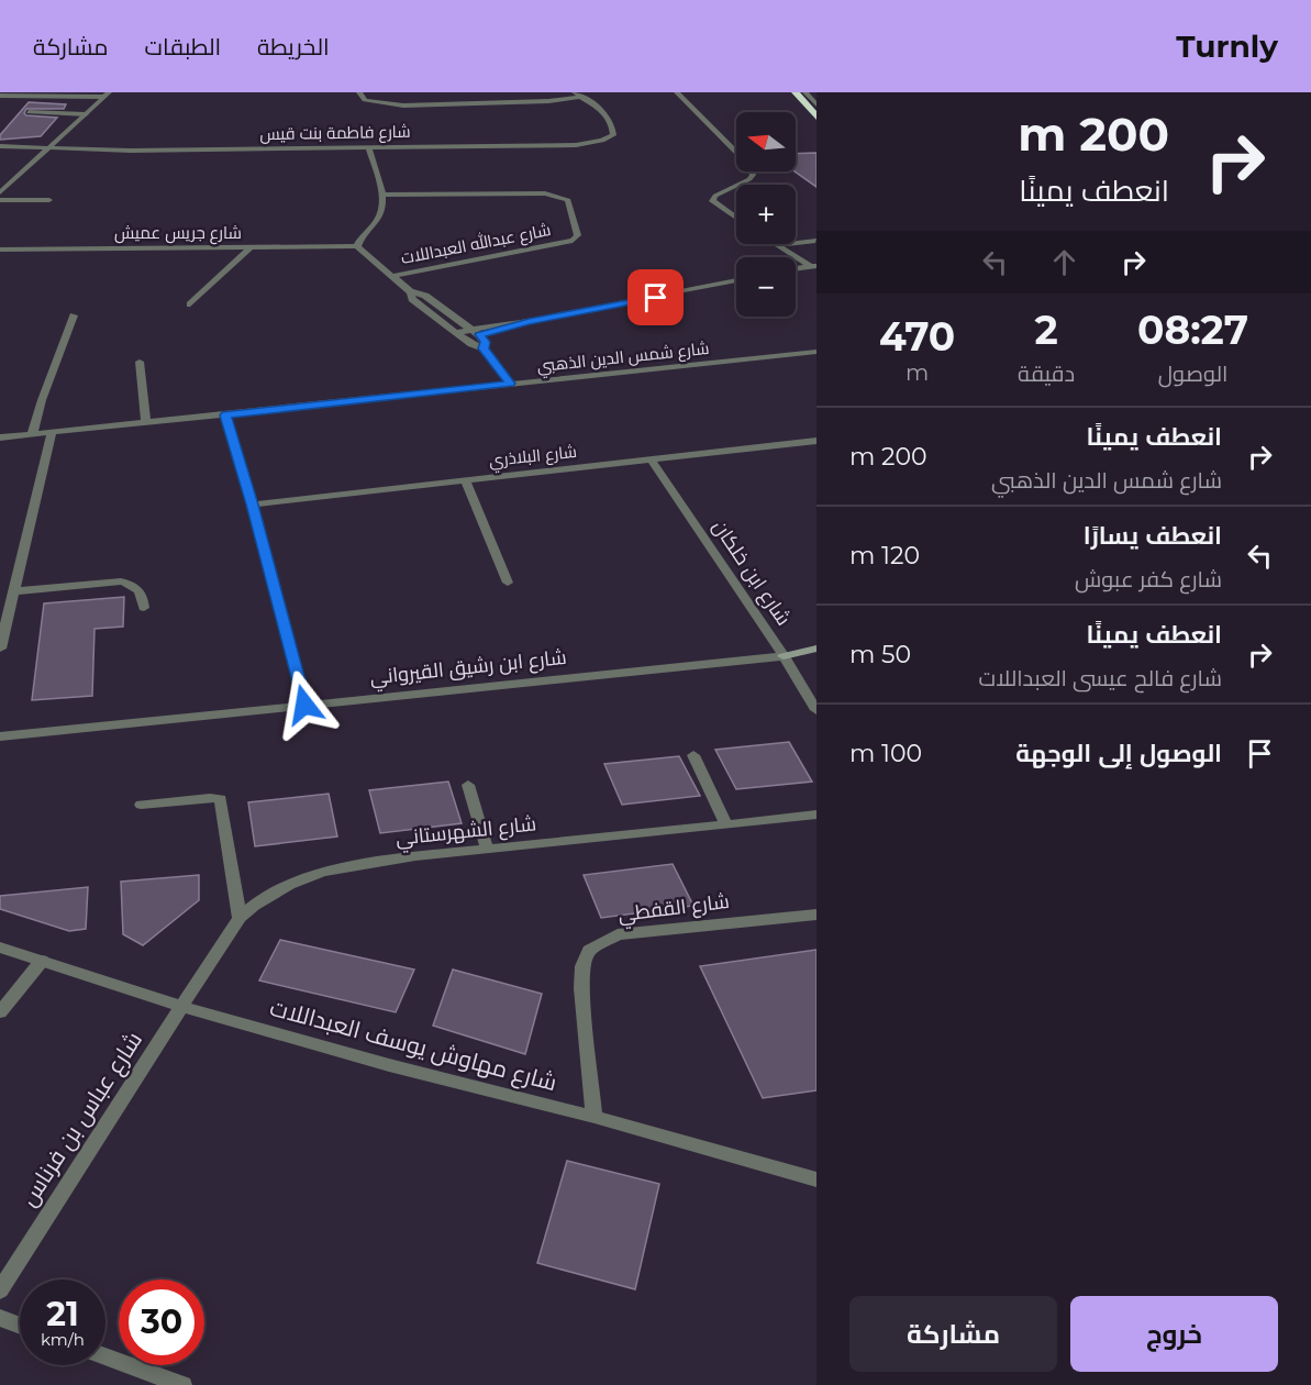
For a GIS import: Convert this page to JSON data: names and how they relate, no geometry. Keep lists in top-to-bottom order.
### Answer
{
  "streets": {
    "main road": ["شارع ابن رشيق القيرواني"],
    "street": [
      "شارع فاطمة بنت قيس",
      "شارع جريس عميش",
      "شارع عبدالله العبداللات",
      "شارع شمس الدين الذهبي",
      "شارع البلاذري",
      "شارع ابن خلكان",
      "شارع الشهرستاني",
      "شارع القفطي",
      "شارع مهاوش يوسف العبداللات",
      "شارع عباس بن فرناس"
    ]
  },
  "crossings": [
    ["شارع البلاذري", "شارع ابن خلكان"],
    ["شارع ابن خلكان", "شارع ابن رشيق القيرواني"],
    ["شارع الشهرستاني", "شارع مهاوش يوسف العبداللات"],
    ["شارع الشهرستاني", "شارع عباس بن فرناس"],
    ["شارع القفطي", "شارع مهاوش يوسف العبداللات"],
    ["شارع مهاوش يوسف العبداللات", "شارع عباس بن فرناس"]
  ],
  "north": "left",
  "page": {
    "header": "Turnly",
    "nav": ["الخريطة", "الطبقات", "مشاركة"],
    "turn": ["200 m", "انعطف يمينًا"],
    "map_buttons": ["+", "−"],
    "eta": [
      "08:27",
      "الوصول",
      "2",
      "دقيقة",
      "470",
      "m"
    ],
    "list": [
      {
        "name": "انعطف يمينًا",
        "note": "شارع شمس الدين الذهبي",
        "value": "200 m"
      },
      {
        "name": "انعطف يسارًا",
        "note": "شارع كفر عبوش",
        "value": "120 m"
      },
      {
        "name": "انعطف يمينًا",
        "note": "شارع فالح عيسى العبداللات",
        "value": "50 m"
      },
      {
        "name": "الوصول إلى الوجهة",
        "value": "100 m"
      }
    ],
    "speed": "21 km/h",
    "limit": "30",
    "buttons": ["خروج", "مشاركة"]
  }
}
